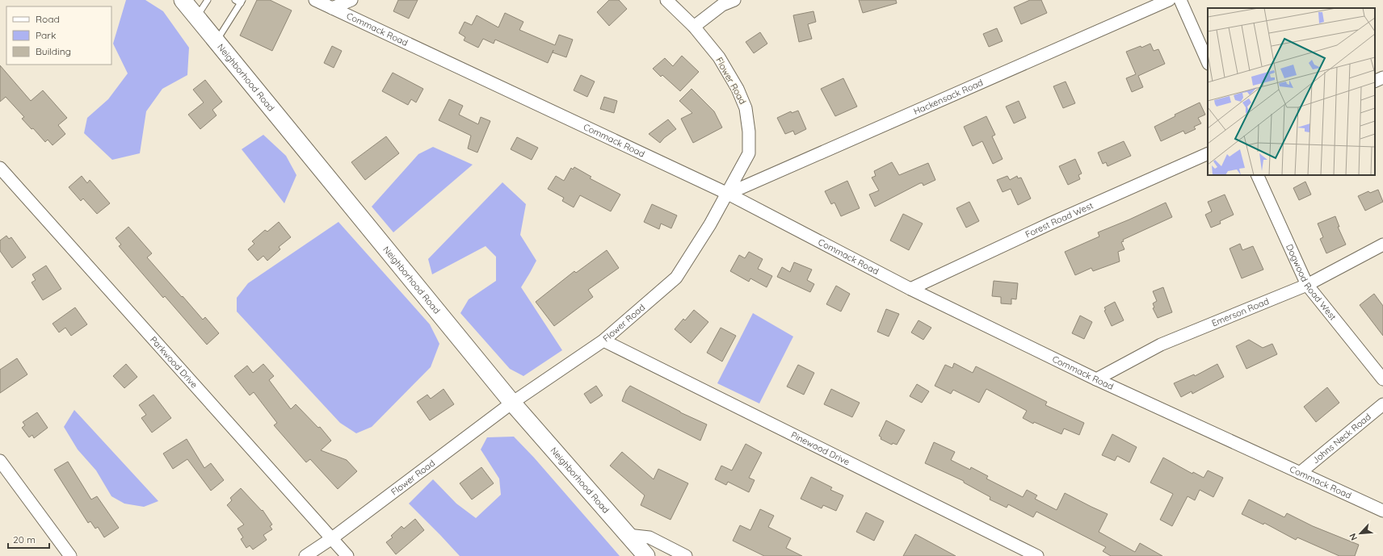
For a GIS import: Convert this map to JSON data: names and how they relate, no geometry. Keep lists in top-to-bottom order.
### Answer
{
  "streets": {
    "main road": ["Neighborhood Road"],
    "street": [
      "Commack Road",
      "Flower Road",
      "Hackensack Road",
      "Forest Road West",
      "Dogwood Road West",
      "Emerson Road",
      "Parkwood Drive",
      "Johns Neck Road",
      "Pinewood Drive"
    ]
  },
  "crossings": [
    ["Commack Road", "Flower Road"],
    ["Commack Road", "Hackensack Road"],
    ["Commack Road", "Forest Road West"],
    ["Commack Road", "Emerson Road"],
    ["Commack Road", "Johns Neck Road"],
    ["Neighborhood Road", "Flower Road"],
    ["Flower Road", "Hackensack Road"],
    ["Flower Road", "Parkwood Drive"],
    ["Flower Road", "Pinewood Drive"],
    ["Dogwood Road West", "Emerson Road"]
  ],
  "legend": ["Road", "Park", "Building"],
  "scale_bar": "20 m",
  "north": "bottom left"
}
